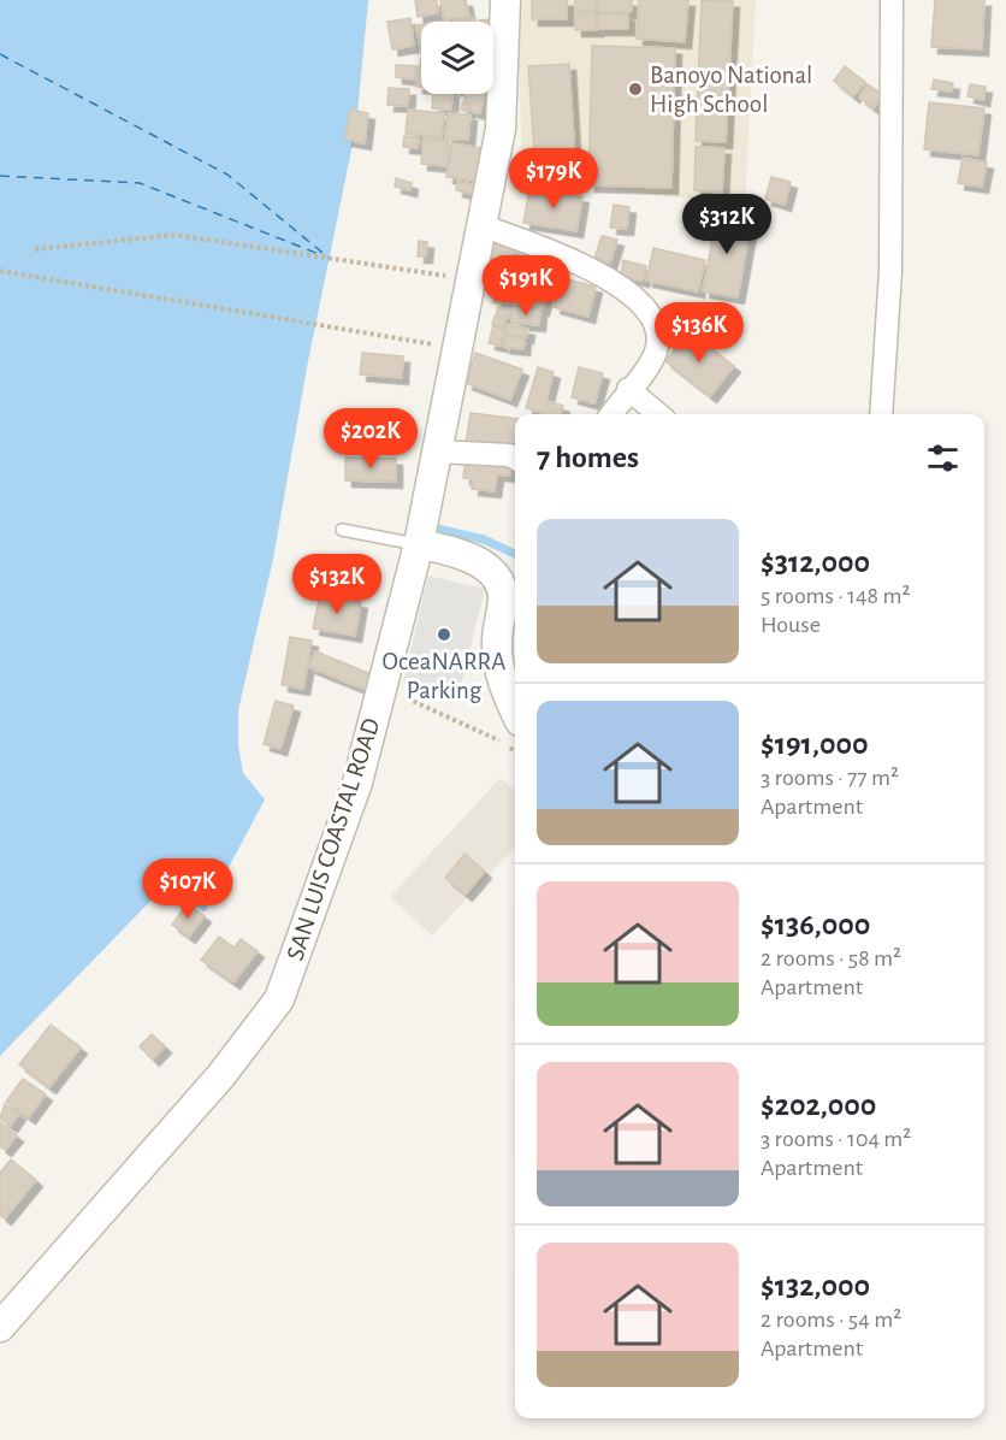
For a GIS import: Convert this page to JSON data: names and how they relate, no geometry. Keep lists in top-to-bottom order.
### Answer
{
  "streets": {
    "street": ["SAN LUIS COASTAL ROAD"]
  },
  "places": ["Banoyo National High School", "OceaNARRA Parking"],
  "page": {
    "price": [
      "$179K",
      "$312K",
      "$191K",
      "$136K",
      "$202K",
      "$132K",
      "$107K"
    ],
    "heading": "7 homes",
    "list": [
      {
        "name": "$312,000",
        "note": "5 rooms · 148 m² · House"
      },
      {
        "name": "$191,000",
        "note": "3 rooms · 77 m² · Apartment"
      },
      {
        "name": "$136,000",
        "note": "2 rooms · 58 m² · Apartment"
      },
      {
        "name": "$202,000",
        "note": "3 rooms · 104 m² · Apartment"
      },
      {
        "name": "$132,000",
        "note": "2 rooms · 54 m² · Apartment"
      }
    ]
  }
}
